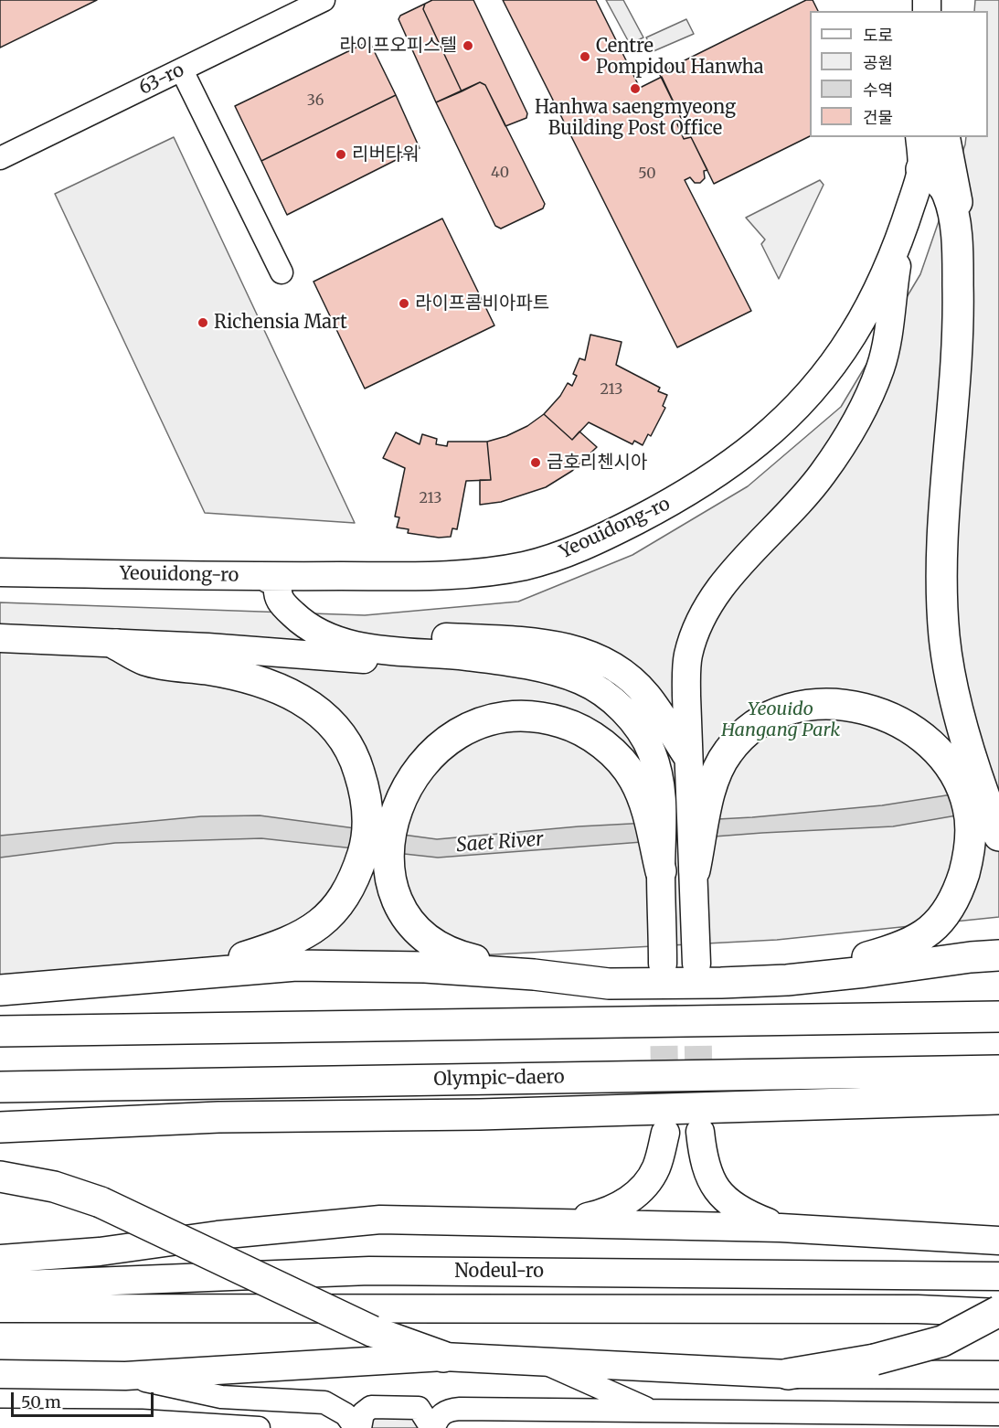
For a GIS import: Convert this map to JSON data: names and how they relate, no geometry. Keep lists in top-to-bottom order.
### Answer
{
  "streets": {
    "highway": ["Olympic-daero"],
    "main road": ["Yeouidong-ro", "Nodeul-ro"],
    "street": ["63-ro"]
  },
  "water": ["Saet River"],
  "parks": ["Yeouido Hangang Park"],
  "places": [
    "라이프오피스텔",
    "Centre Pompidou Hanwha",
    "Hanhwa saengmyeong Building Post Office",
    "리버타워",
    "라이프콤비아파트",
    "Richensia Mart",
    "금호리첸시아"
  ],
  "house_numbers": [
    "36",
    "40",
    "50",
    "213",
    "213"
  ],
  "legend": [
    "도로",
    "공원",
    "수역",
    "건물"
  ],
  "scale_bar": "50 m"
}
